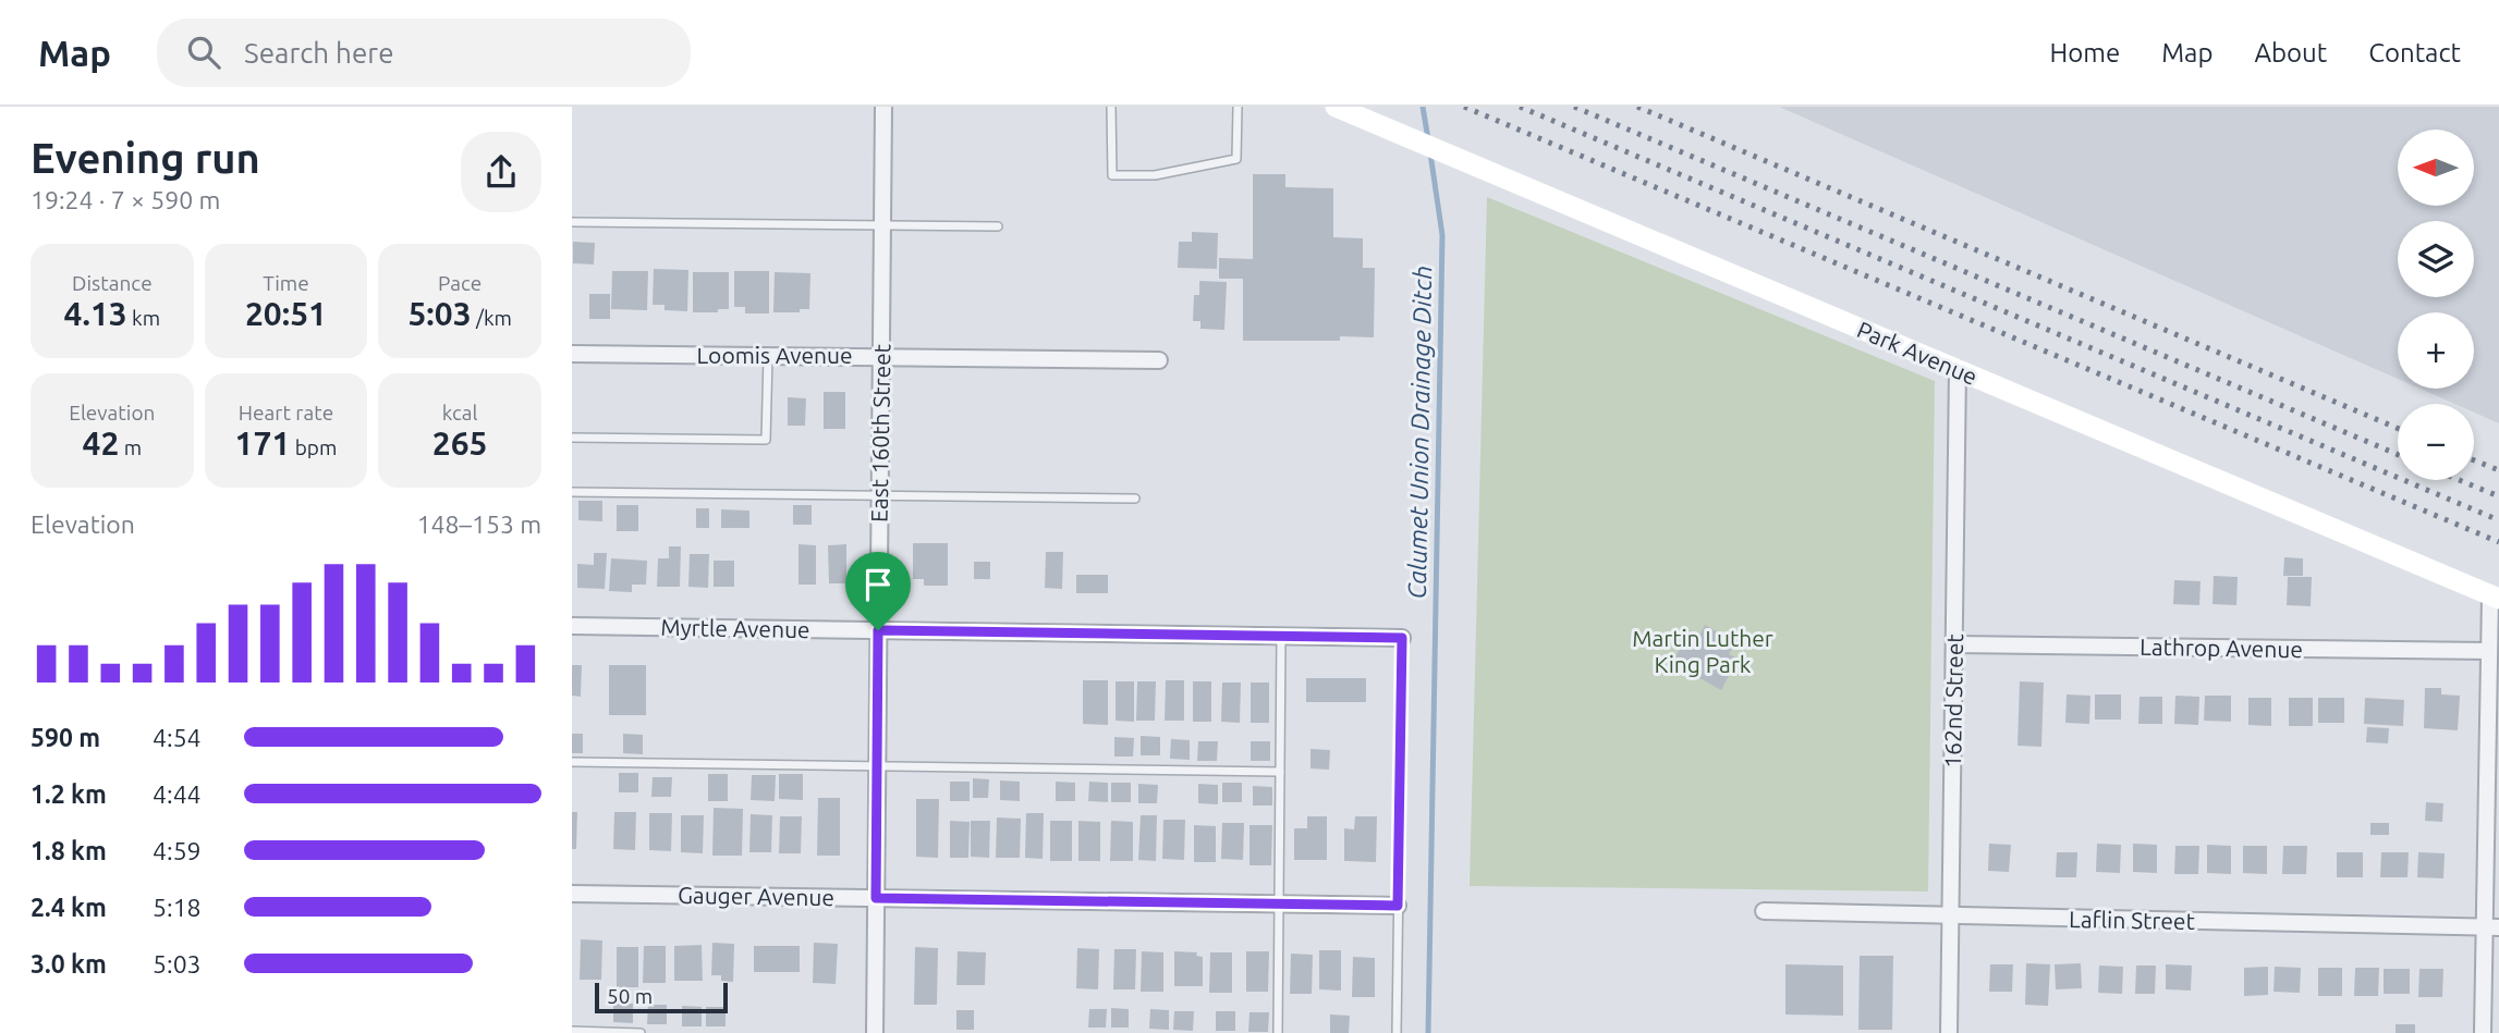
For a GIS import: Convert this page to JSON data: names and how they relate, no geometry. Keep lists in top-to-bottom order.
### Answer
{
  "streets": {
    "street": [
      "Park Avenue",
      "Loomis Avenue",
      "East 160th Street",
      "Myrtle Avenue",
      "Lathrop Avenue",
      "162nd Street",
      "Gauger Avenue",
      "Laflin Street"
    ]
  },
  "crossings": [
    ["Park Avenue", "162nd Street"],
    ["Loomis Avenue", "East 160th Street"],
    ["East 160th Street", "Myrtle Avenue"],
    ["East 160th Street", "Gauger Avenue"],
    ["Lathrop Avenue", "162nd Street"],
    ["162nd Street", "Laflin Street"]
  ],
  "water": ["Calumet Union Drainage Ditch"],
  "parks": ["Martin Luther King Park"],
  "scale_bar": "50 m",
  "north": "left",
  "page": {
    "header": "Map",
    "search": "Search here",
    "nav": [
      "Home",
      "Map",
      "About",
      "Contact"
    ],
    "heading": ["Evening run", "19:24 · 7 × 590 m"],
    "map_buttons": ["+", "−"],
    "stats": [
      ["Distance", "4.13 km"],
      ["Time", "20:51"],
      ["Pace", "5:03 /km"],
      ["Elevation", "42 m"],
      ["Heart rate", "171 bpm"],
      ["kcal", "265"]
    ],
    "chart": ["Elevation", "148–153 m"],
    "list": [
      {
        "name": "590 m",
        "note": "4:54"
      },
      {
        "name": "1.2 km",
        "note": "4:44"
      },
      {
        "name": "1.8 km",
        "note": "4:59"
      },
      {
        "name": "2.4 km",
        "note": "5:18"
      },
      {
        "name": "3.0 km",
        "note": "5:03"
      }
    ],
    "scale": "50 m"
  }
}
